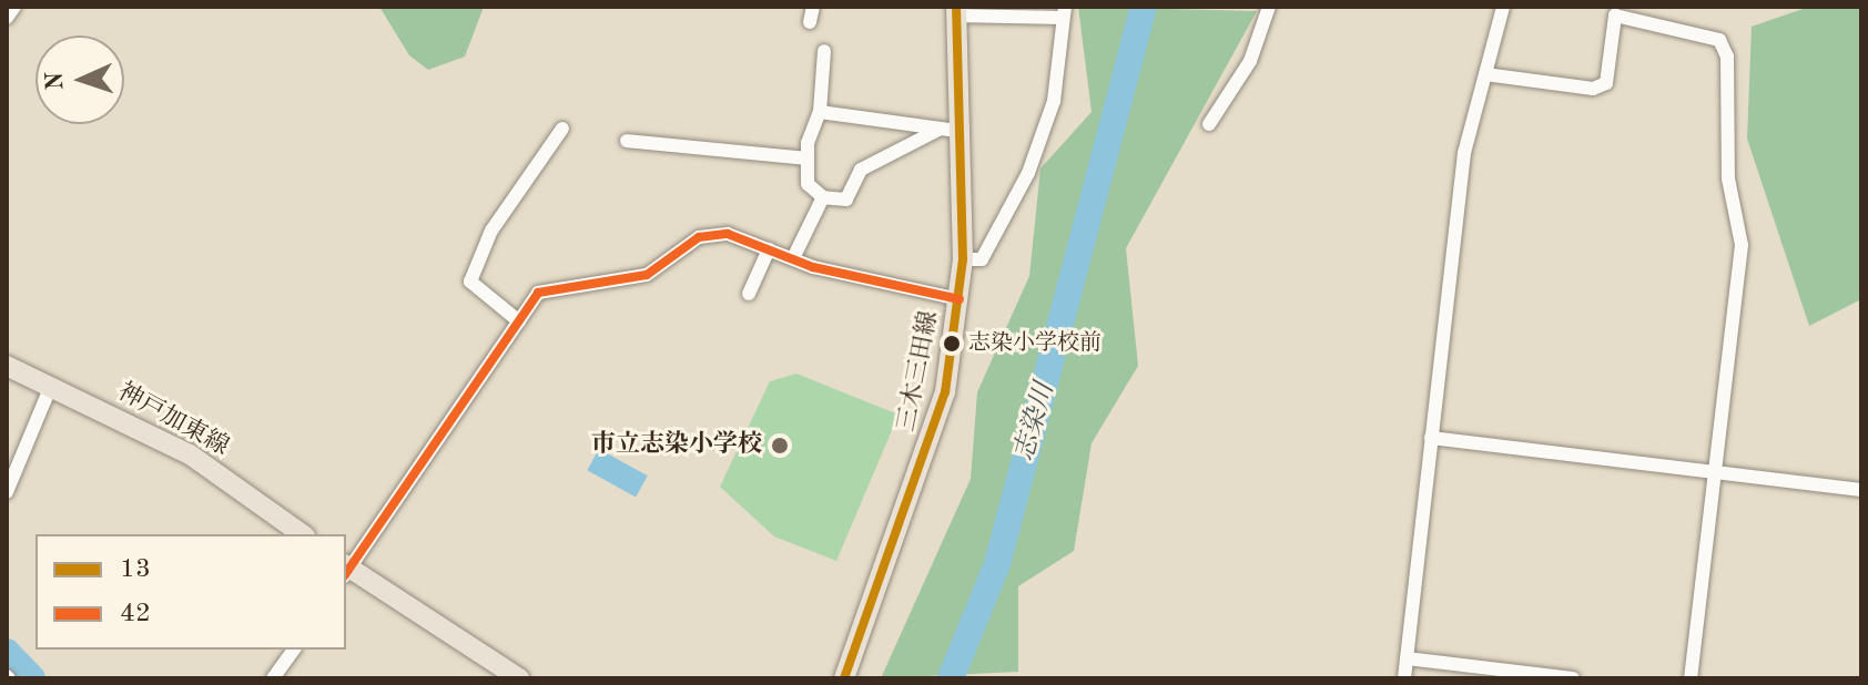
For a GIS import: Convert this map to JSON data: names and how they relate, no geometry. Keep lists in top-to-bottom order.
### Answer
{
  "streets": {
    "main road": ["三木三田線", "神戸加東線"]
  },
  "water": ["志染川"],
  "places": ["志染小学校前", "市立志染小学校"],
  "lines": ["transit line 13", "transit line 42"],
  "legend": ["13", "42"],
  "north": "left"
}
